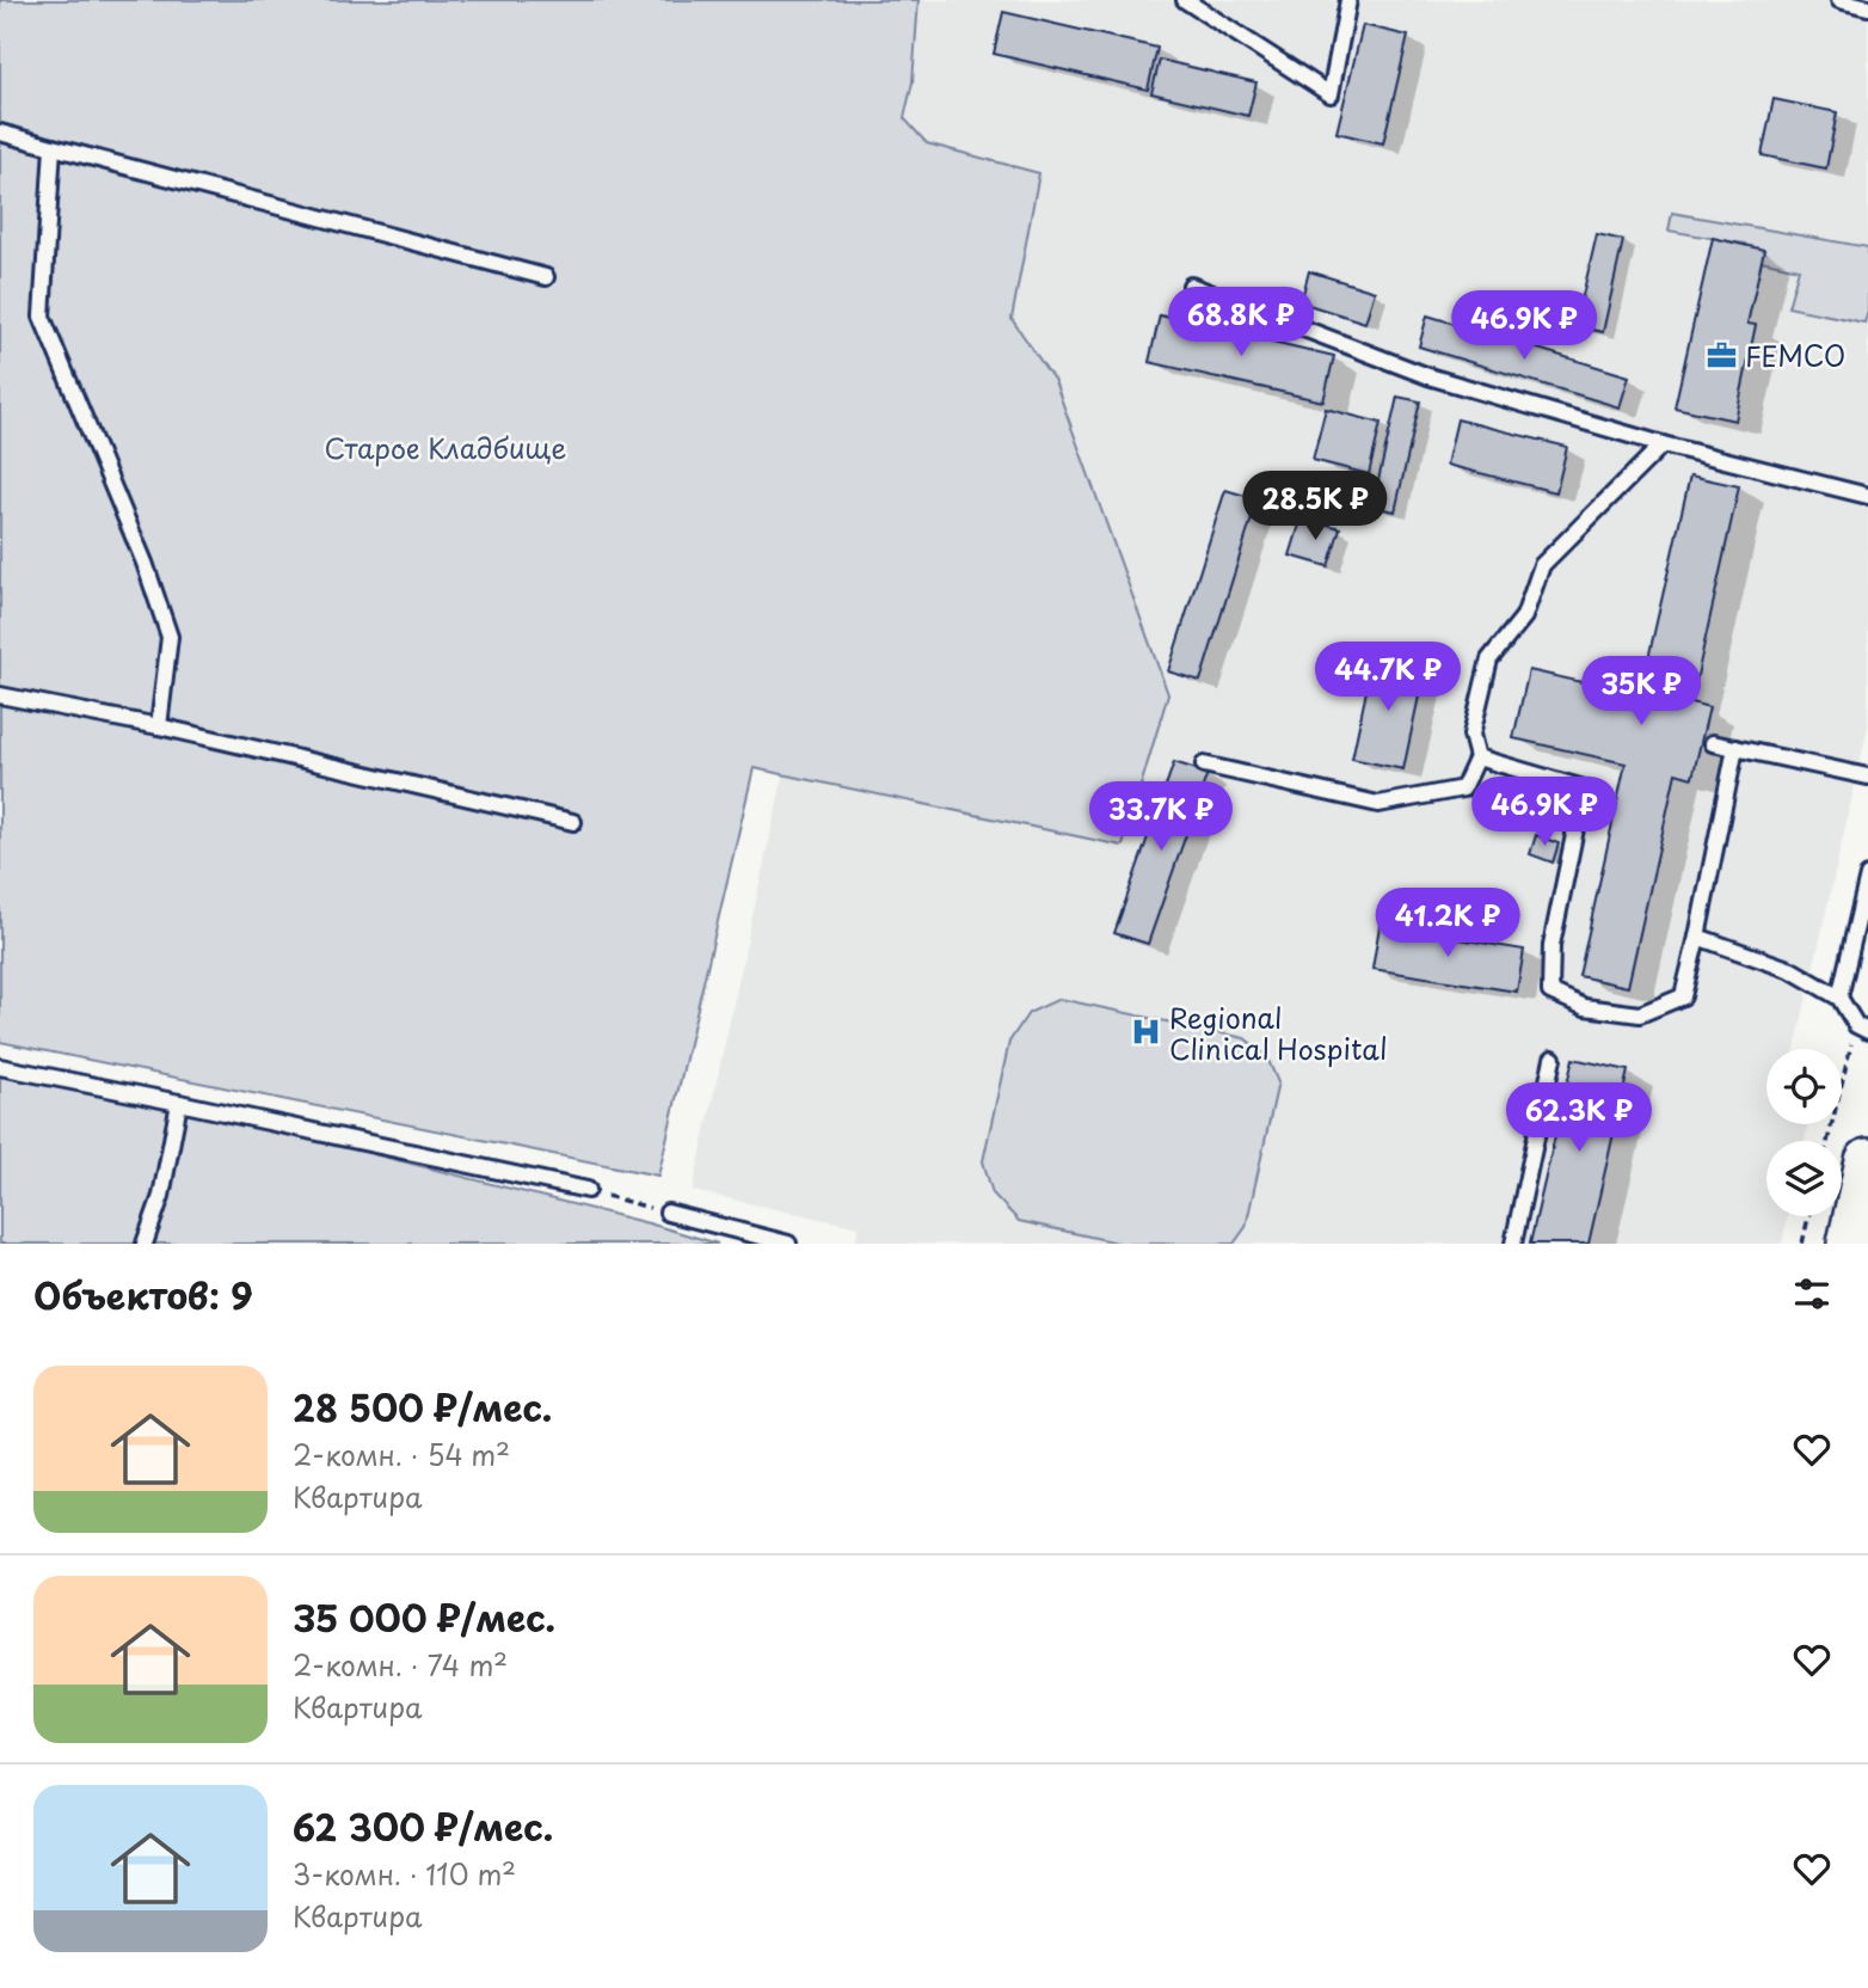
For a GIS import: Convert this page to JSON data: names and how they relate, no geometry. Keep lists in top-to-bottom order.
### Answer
{
  "parks": ["Старое Кладбище"],
  "places": {
    "office": ["FEMCO"],
    "hospital": ["Regional Clinical Hospital"]
  },
  "page": {
    "price": [
      "68.8K ₽",
      "46.9K ₽",
      "28.5K ₽",
      "44.7K ₽",
      "35K ₽",
      "46.9K ₽",
      "33.7K ₽",
      "41.2K ₽",
      "62.3K ₽"
    ],
    "heading": "Объектов: 9",
    "list": [
      {
        "name": "28 500 ₽/мес.",
        "note": "2-комн. · 54 m² · Квартира"
      },
      {
        "name": "35 000 ₽/мес.",
        "note": "2-комн. · 74 m² · Квартира"
      },
      {
        "name": "62 300 ₽/мес.",
        "note": "3-комн. · 110 m² · Квартира"
      }
    ]
  }
}
